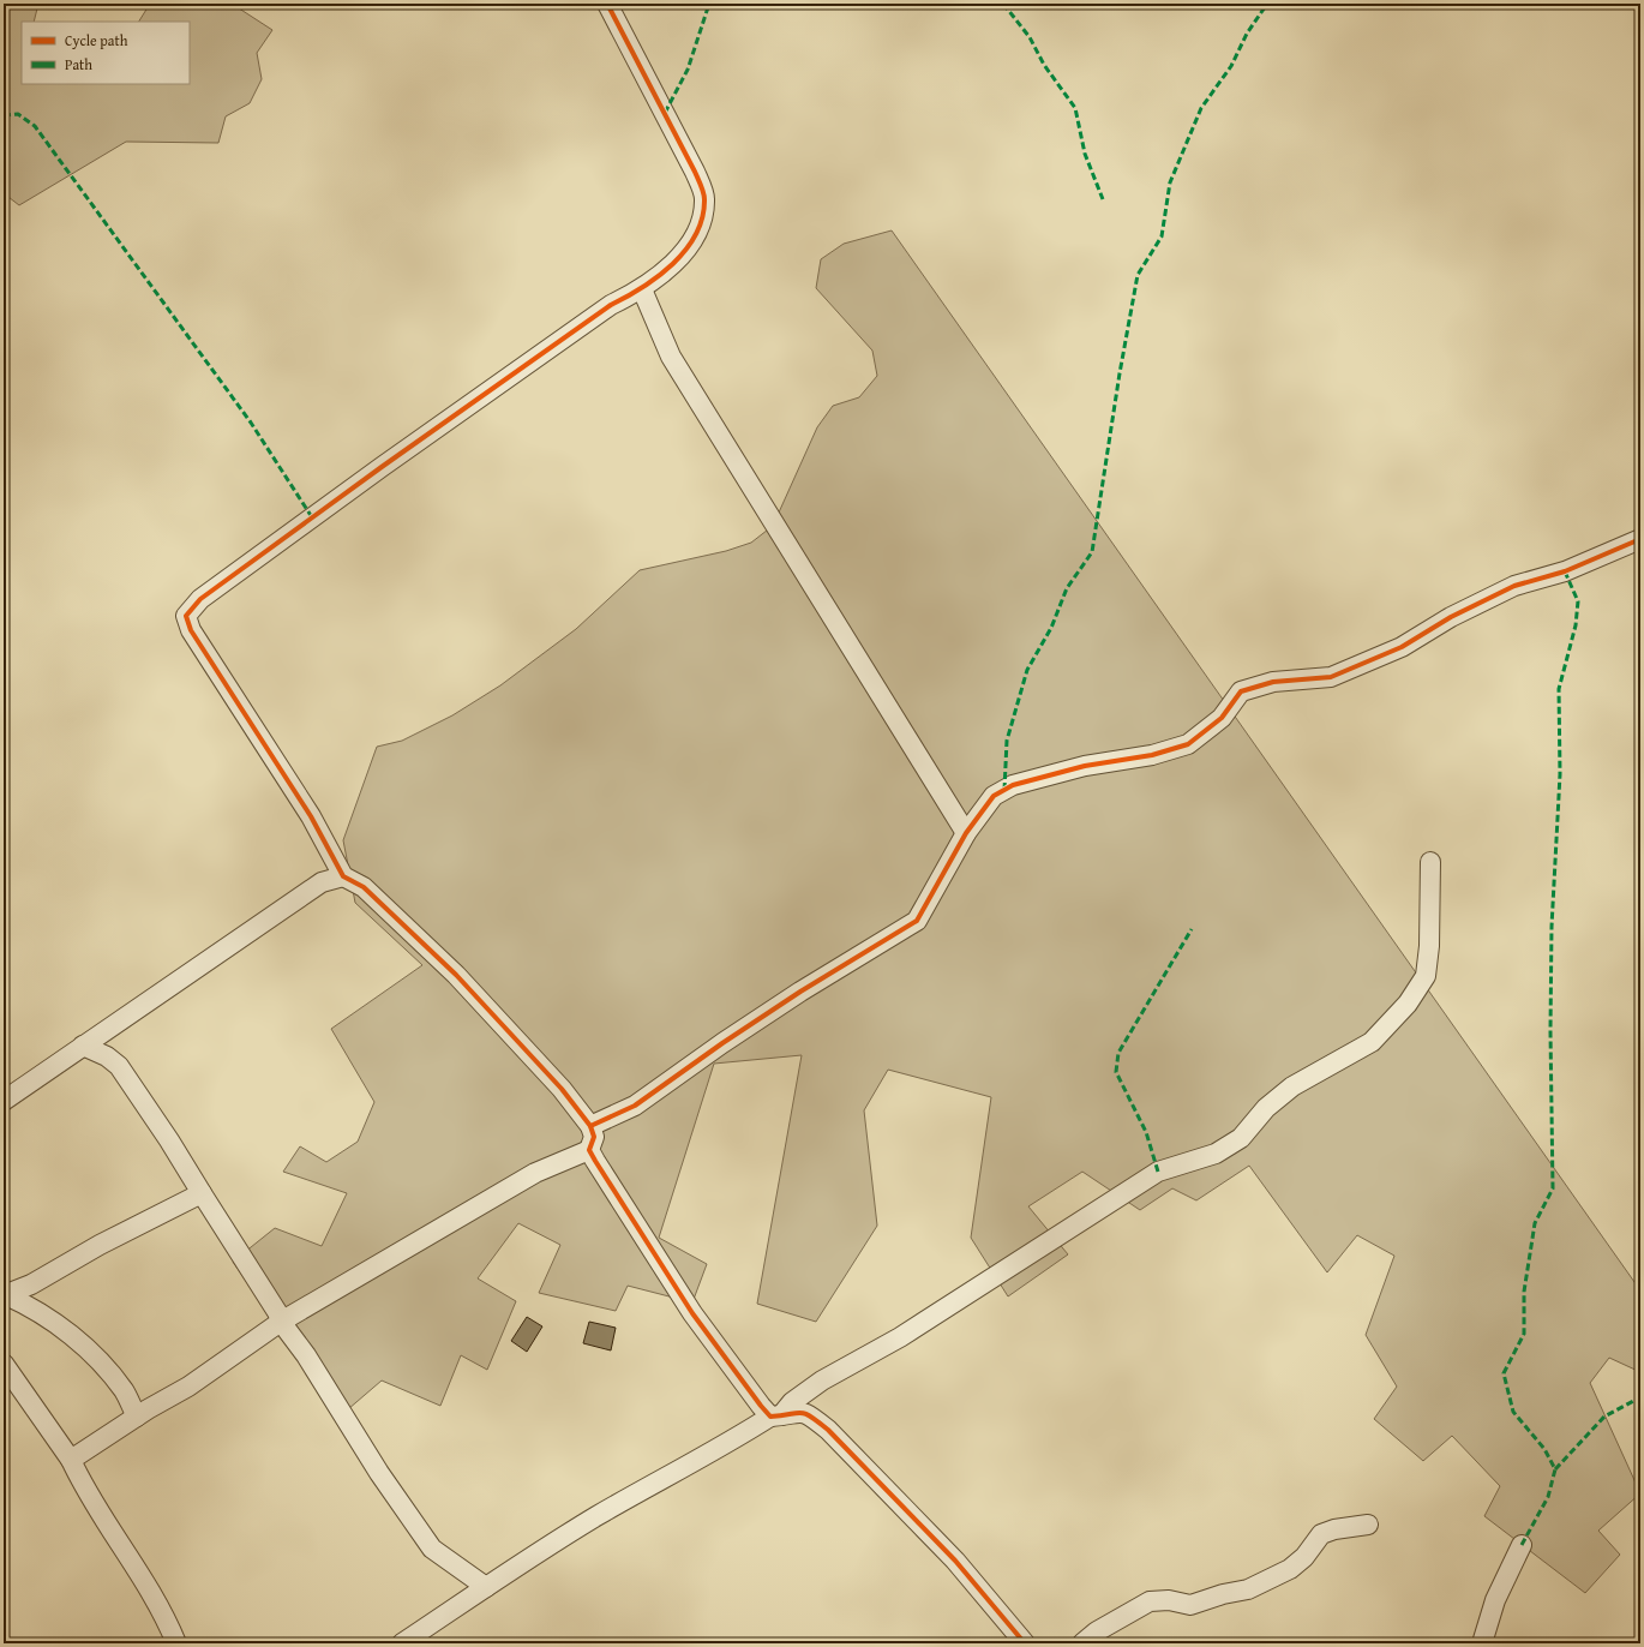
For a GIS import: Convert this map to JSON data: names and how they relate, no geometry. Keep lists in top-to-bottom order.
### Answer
{
  "legend": ["Cycle path", "Path"]
}
